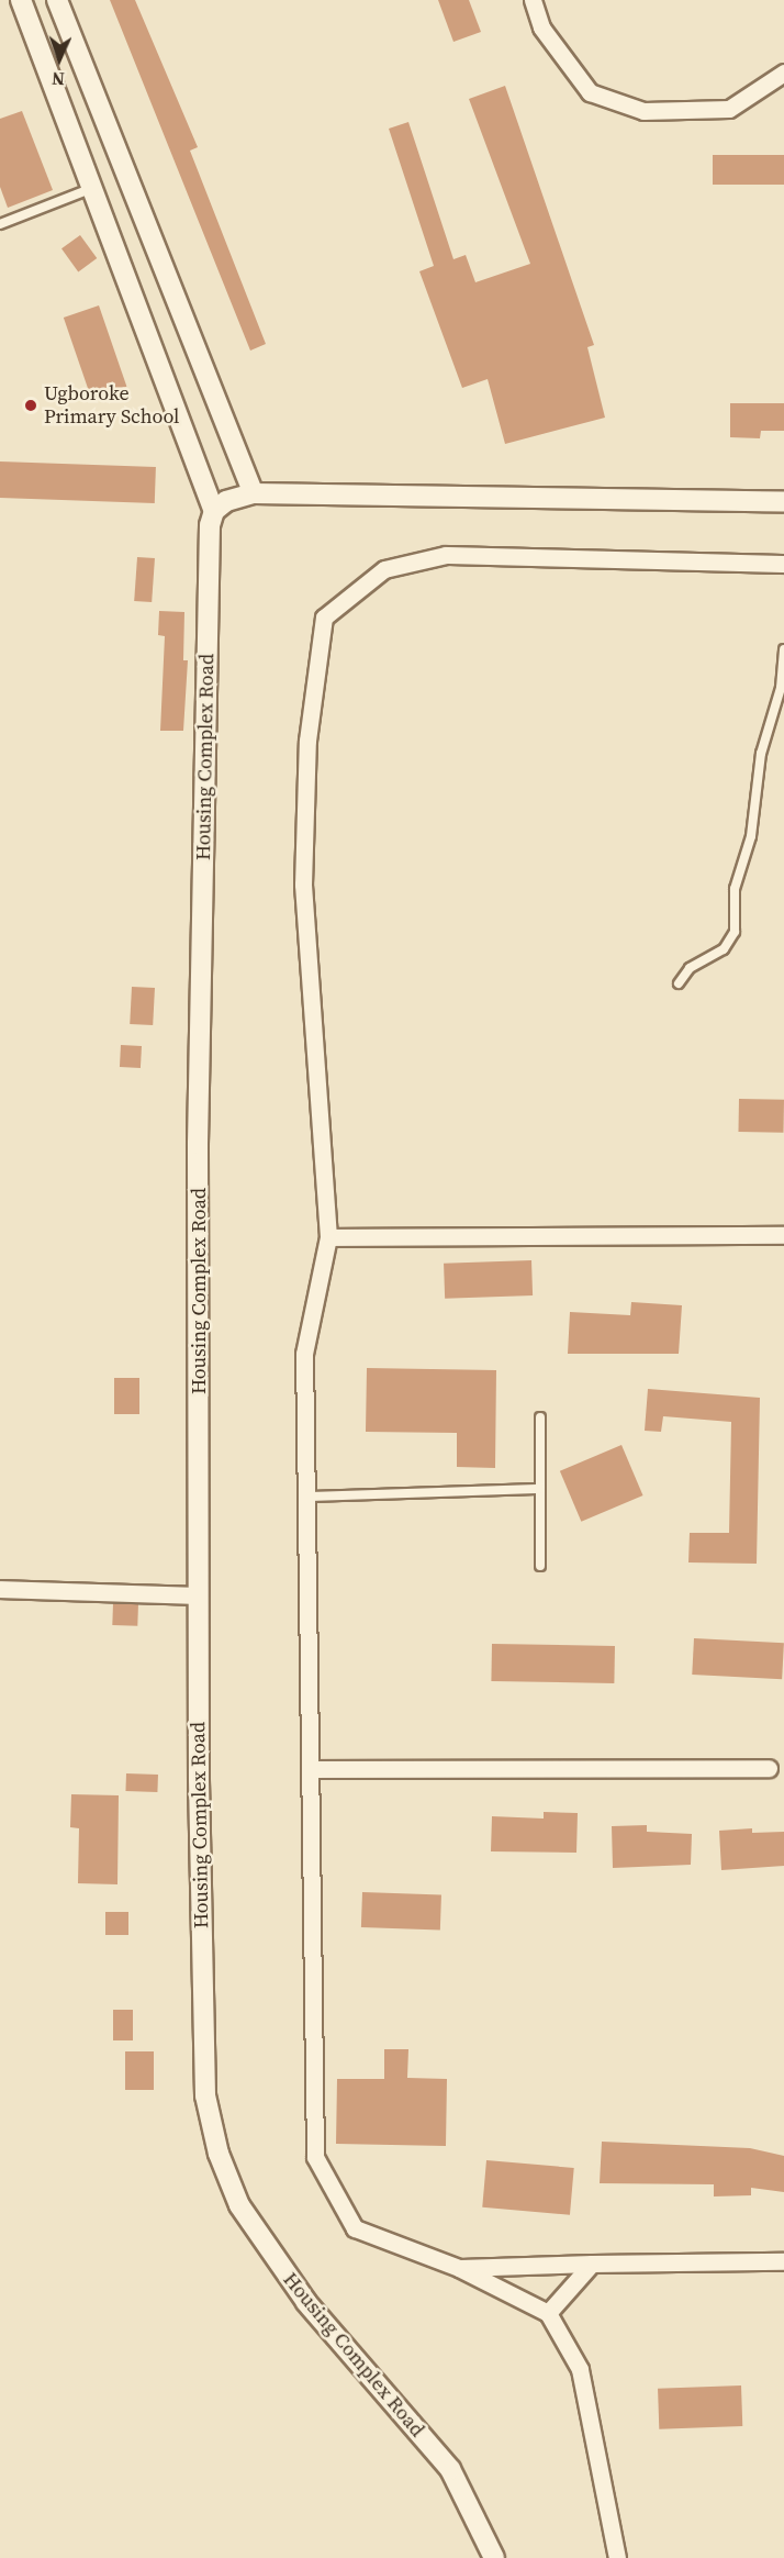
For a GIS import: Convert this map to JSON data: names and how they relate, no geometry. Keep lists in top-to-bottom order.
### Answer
{
  "streets": {
    "street": ["Housing Complex Road"]
  },
  "places": ["Ugboroke Primary School"],
  "north": "bottom"
}
